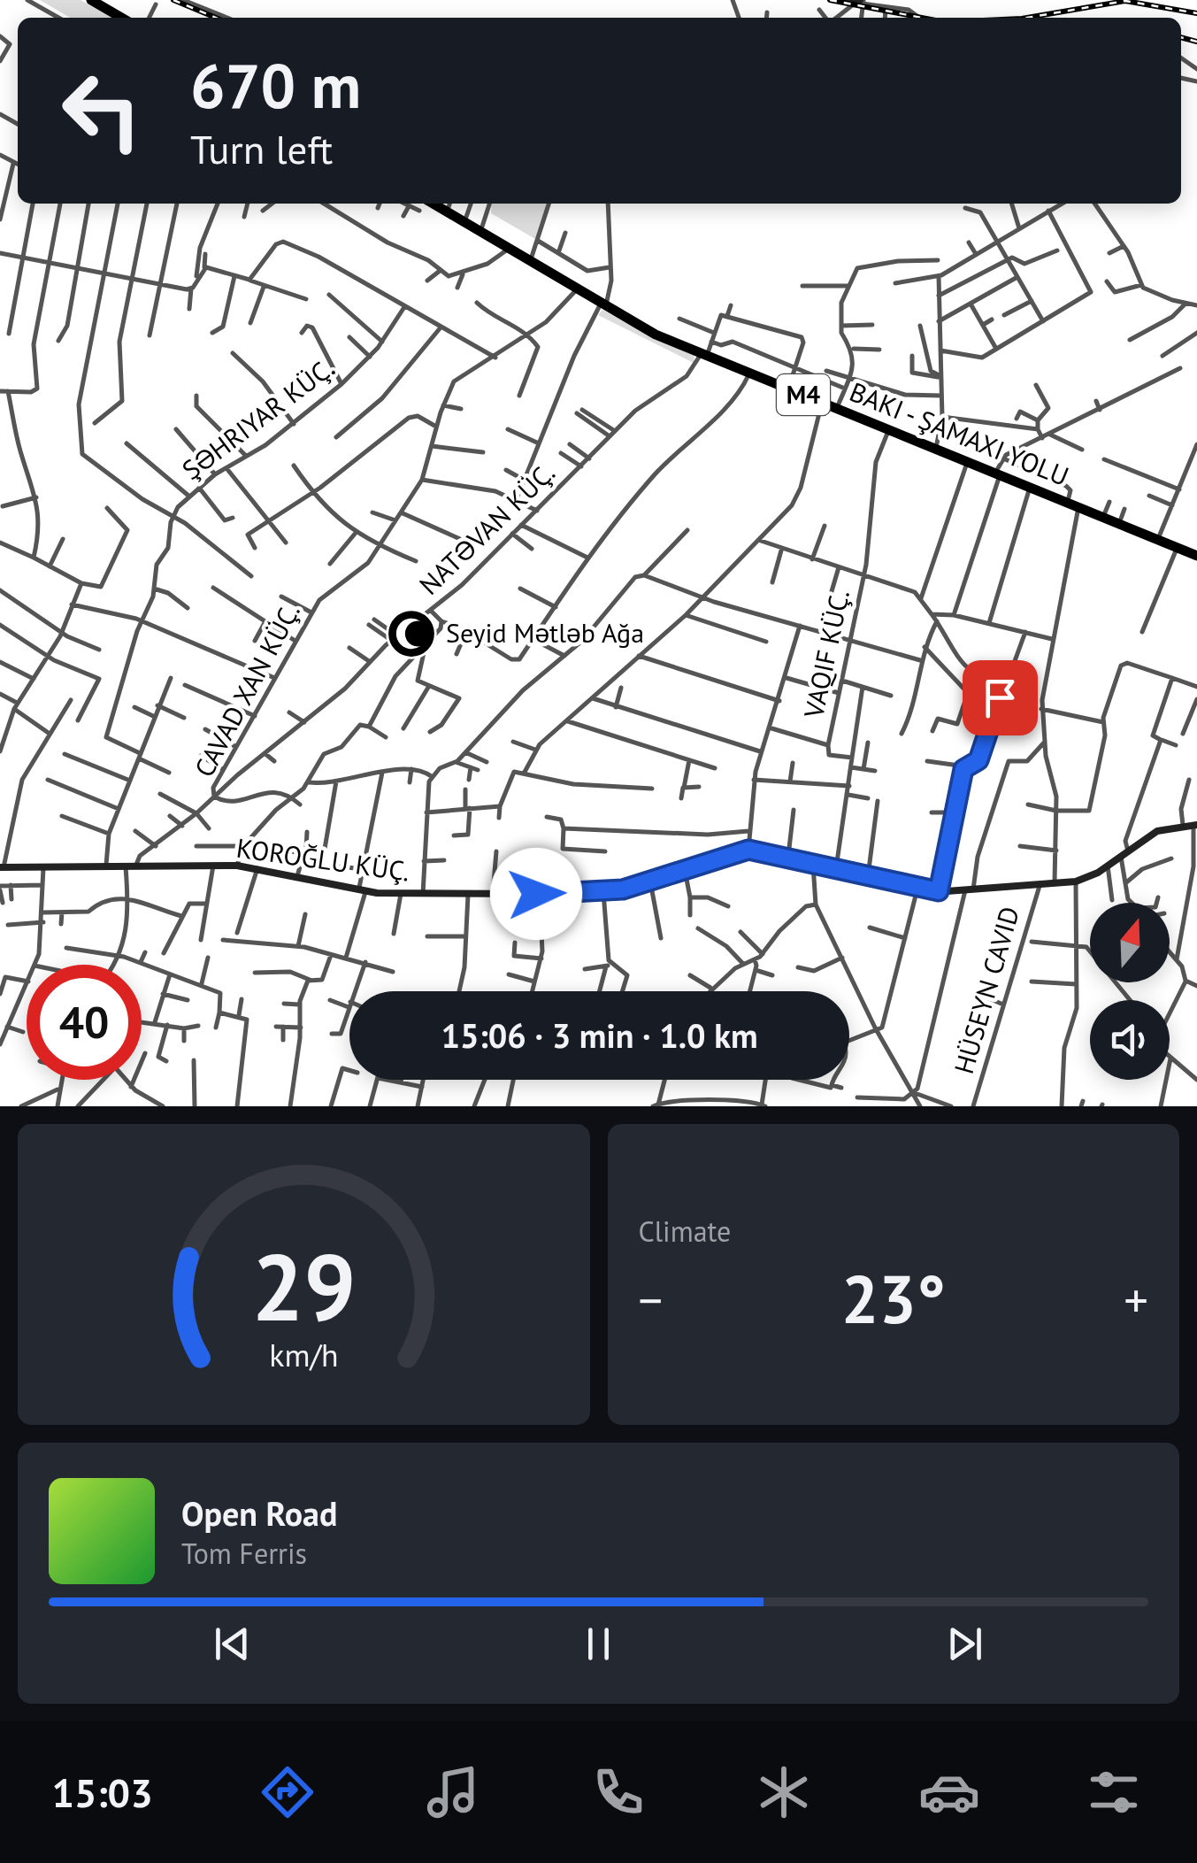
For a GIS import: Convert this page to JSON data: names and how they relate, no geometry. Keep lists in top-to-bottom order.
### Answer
{
  "streets": {
    "highway": ["M4"],
    "street": [
      "ŞƏHRIYAR KÜÇ.",
      "NATƏVAN KÜÇ.",
      "VAQIF KÜÇ.",
      "CAVAD XAN KÜÇ.",
      "KOROĞLU KÜÇ.",
      "HÜSEYN CAVID"
    ]
  },
  "crossings": [
    ["M4", "NATƏVAN KÜÇ."],
    ["M4", "VAQIF KÜÇ."],
    ["M4", "CAVAD XAN KÜÇ."],
    ["NATƏVAN KÜÇ.", "CAVAD XAN KÜÇ."],
    ["NATƏVAN KÜÇ.", "KOROĞLU KÜÇ."],
    ["KOROĞLU KÜÇ.", "HÜSEYN CAVID"]
  ],
  "places": {
    "mosque": ["Seyid Mətləb Ağa"]
  },
  "north": "top",
  "page": {
    "turn": ["670 m", "Turn left"],
    "limit": "40",
    "trip": "15:06 · 3 min · 1.0 km",
    "tile": "Climate",
    "heat": ["−", "23°", "+"],
    "song": ["Open Road", "Tom Ferris"],
    "tabs": "15:03",
    "gauge": ["29", "km/h"]
  }
}
